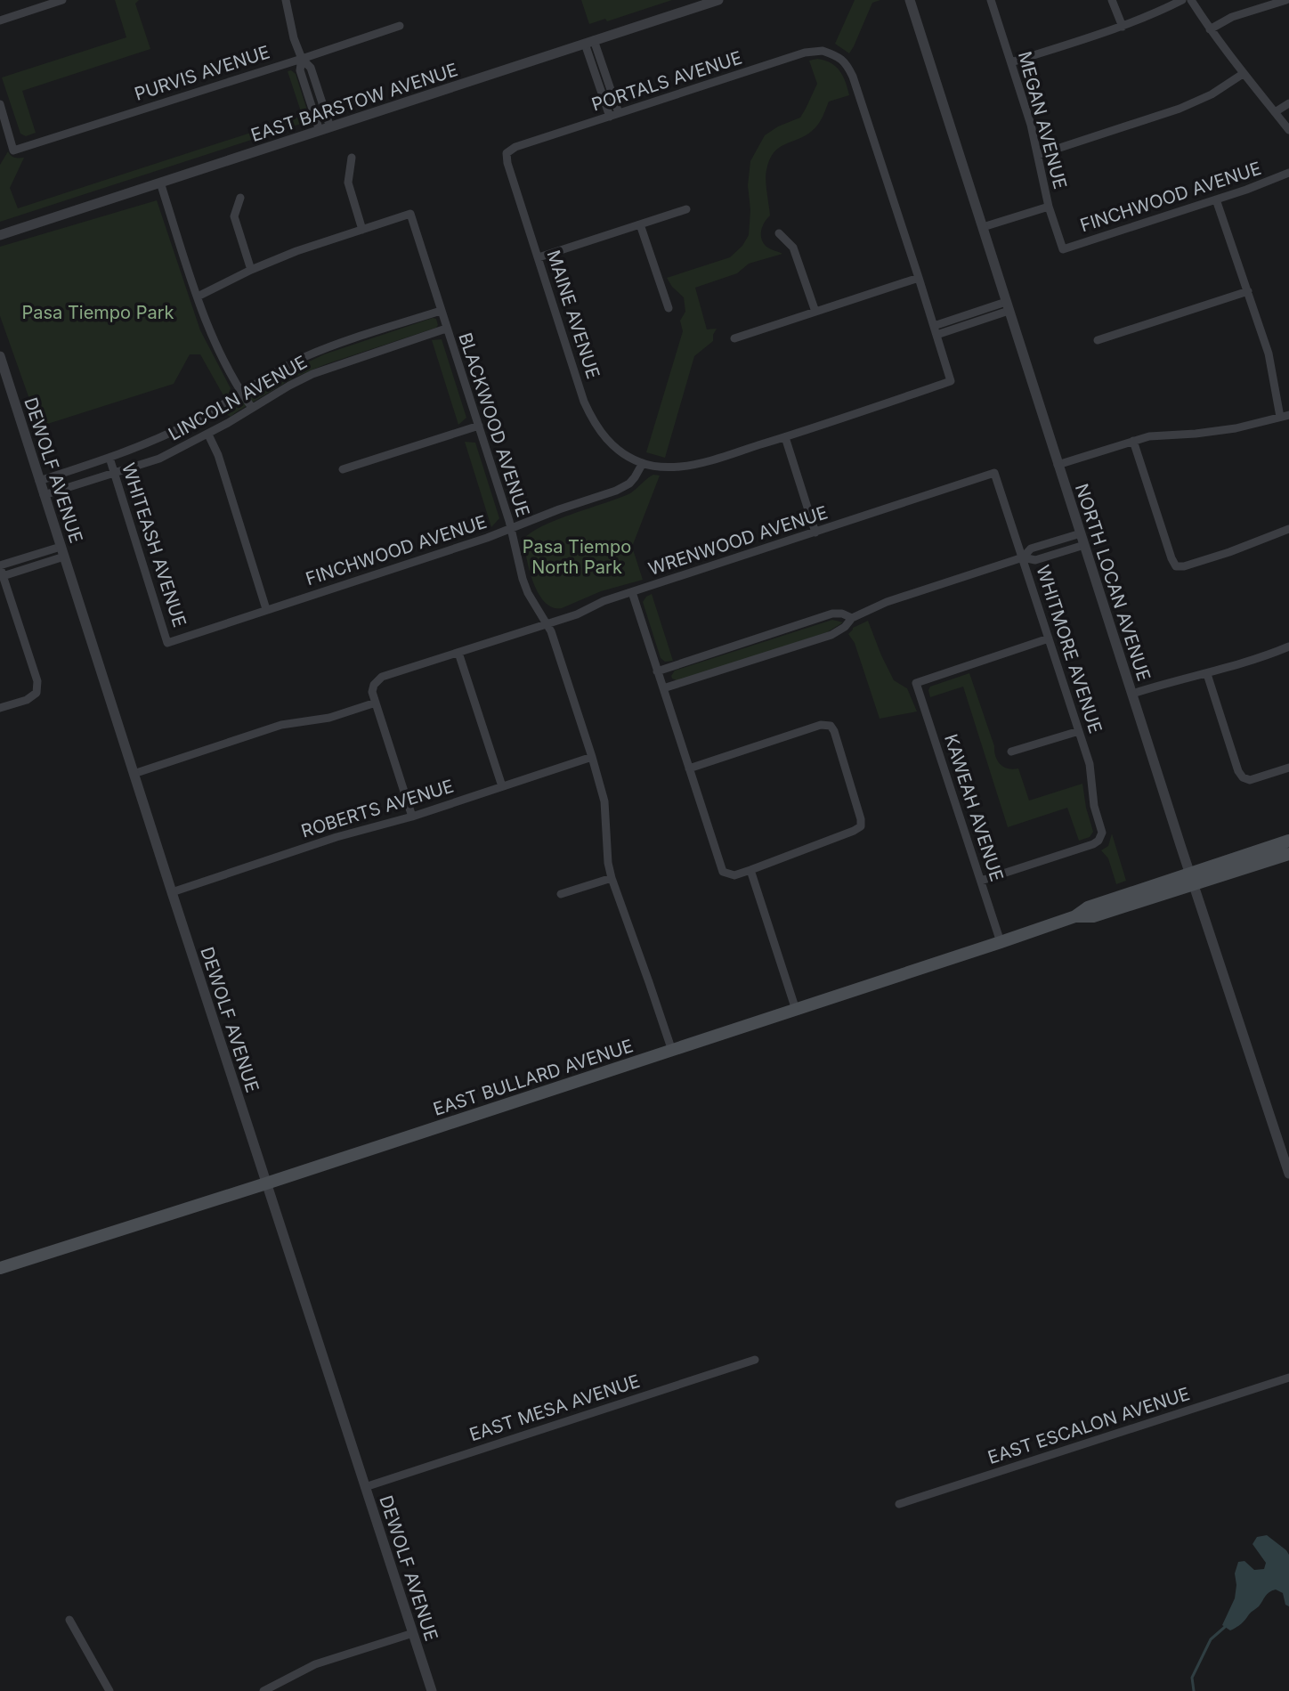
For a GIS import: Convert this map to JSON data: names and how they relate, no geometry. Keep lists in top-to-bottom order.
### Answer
{
  "streets": {
    "main road": ["EAST BULLARD AVENUE"],
    "street": [
      "PURVIS AVENUE",
      "PORTALS AVENUE",
      "EAST BARSTOW AVENUE",
      "MEGAN AVENUE",
      "FINCHWOOD AVENUE",
      "MAINE AVENUE",
      "LINCOLN AVENUE",
      "BLACKWOOD AVENUE",
      "DEWOLF AVENUE",
      "WRENWOOD AVENUE",
      "WHITEASH AVENUE",
      "NORTH LOCAN AVENUE",
      "WHITMORE AVENUE",
      "KAWEAH AVENUE",
      "ROBERTS AVENUE",
      "EAST MESA AVENUE",
      "EAST ESCALON AVENUE"
    ]
  },
  "crossings": [
    ["PORTALS AVENUE", "MAINE AVENUE"],
    ["MEGAN AVENUE", "FINCHWOOD AVENUE"],
    ["FINCHWOOD AVENUE", "MAINE AVENUE"],
    ["FINCHWOOD AVENUE", "BLACKWOOD AVENUE"],
    ["FINCHWOOD AVENUE", "WHITEASH AVENUE"],
    ["LINCOLN AVENUE", "BLACKWOOD AVENUE"],
    ["LINCOLN AVENUE", "DEWOLF AVENUE"],
    ["LINCOLN AVENUE", "WHITEASH AVENUE"],
    ["BLACKWOOD AVENUE", "WRENWOOD AVENUE"],
    ["BLACKWOOD AVENUE", "ROBERTS AVENUE"],
    ["BLACKWOOD AVENUE", "EAST BULLARD AVENUE"],
    ["DEWOLF AVENUE", "ROBERTS AVENUE"],
    ["DEWOLF AVENUE", "EAST BULLARD AVENUE"],
    ["DEWOLF AVENUE", "EAST MESA AVENUE"],
    ["WRENWOOD AVENUE", "WHITMORE AVENUE"],
    ["NORTH LOCAN AVENUE", "EAST BULLARD AVENUE"],
    ["WHITMORE AVENUE", "KAWEAH AVENUE"],
    ["KAWEAH AVENUE", "EAST BULLARD AVENUE"]
  ],
  "parks": ["Pasa Tiempo Park", "Pasa Tiempo North Park"]
}
